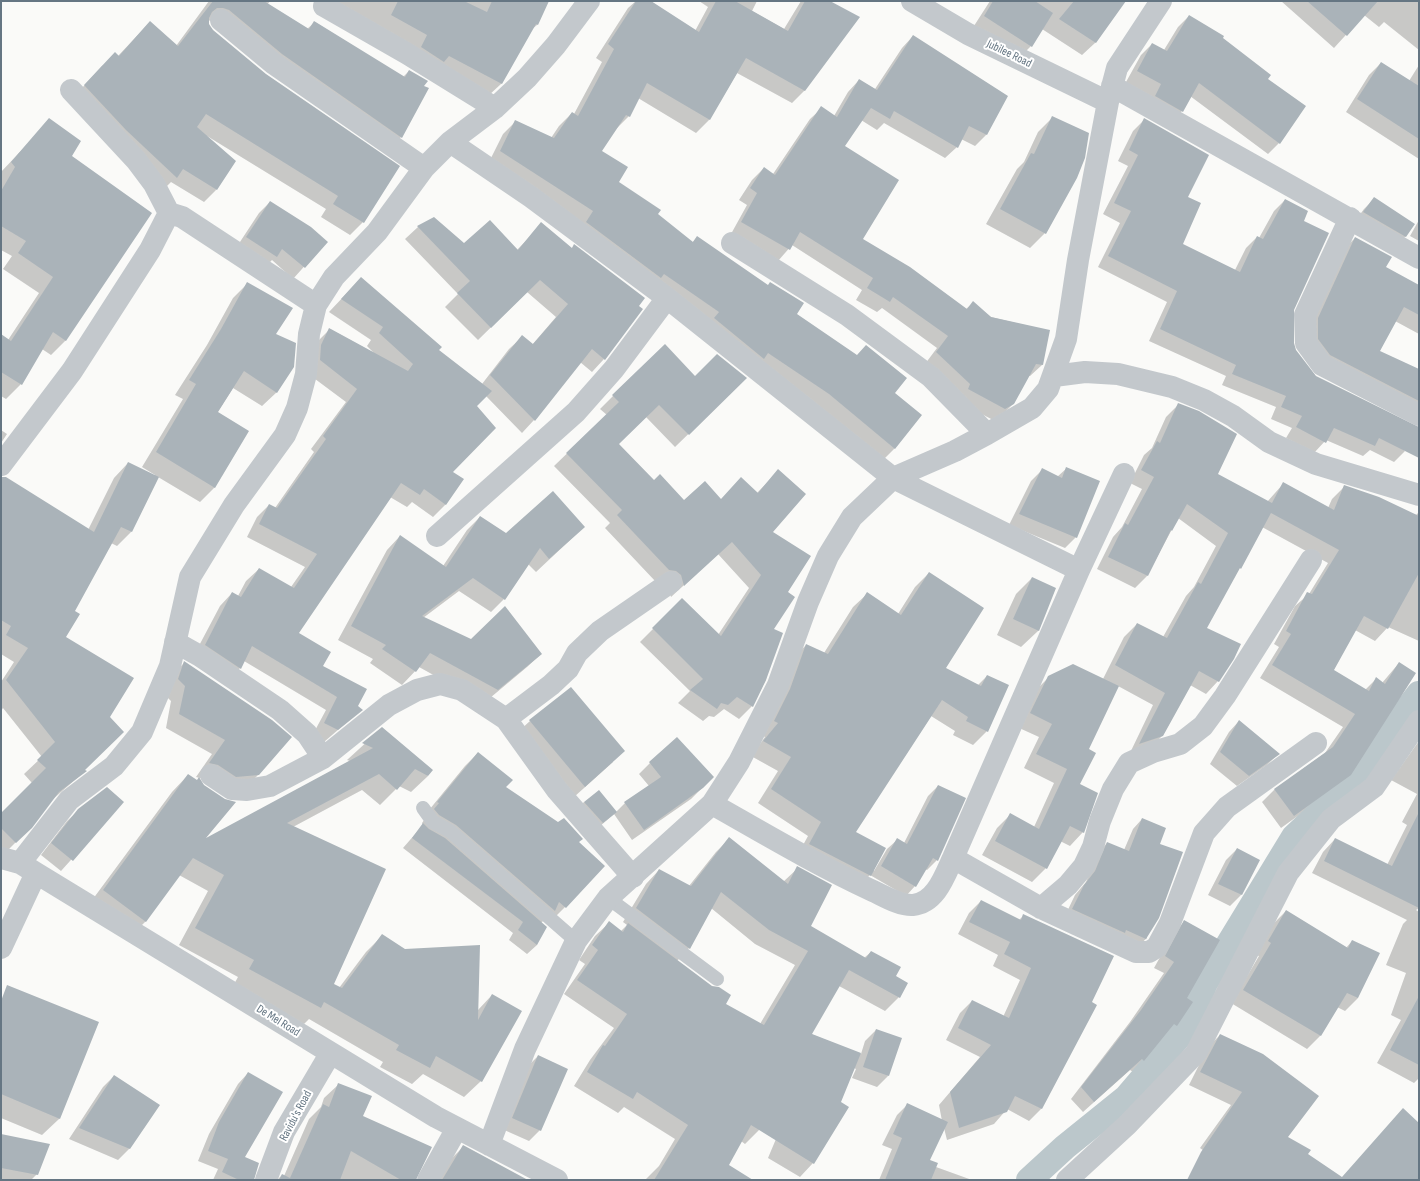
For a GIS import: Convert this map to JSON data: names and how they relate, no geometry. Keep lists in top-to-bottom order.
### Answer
{
  "streets": {
    "street": ["Jubilee Road", "De Mel Road", "Ravidu's Road"]
  },
  "crossings": [
    ["De Mel Road", "Ravidu's Road"]
  ]
}
